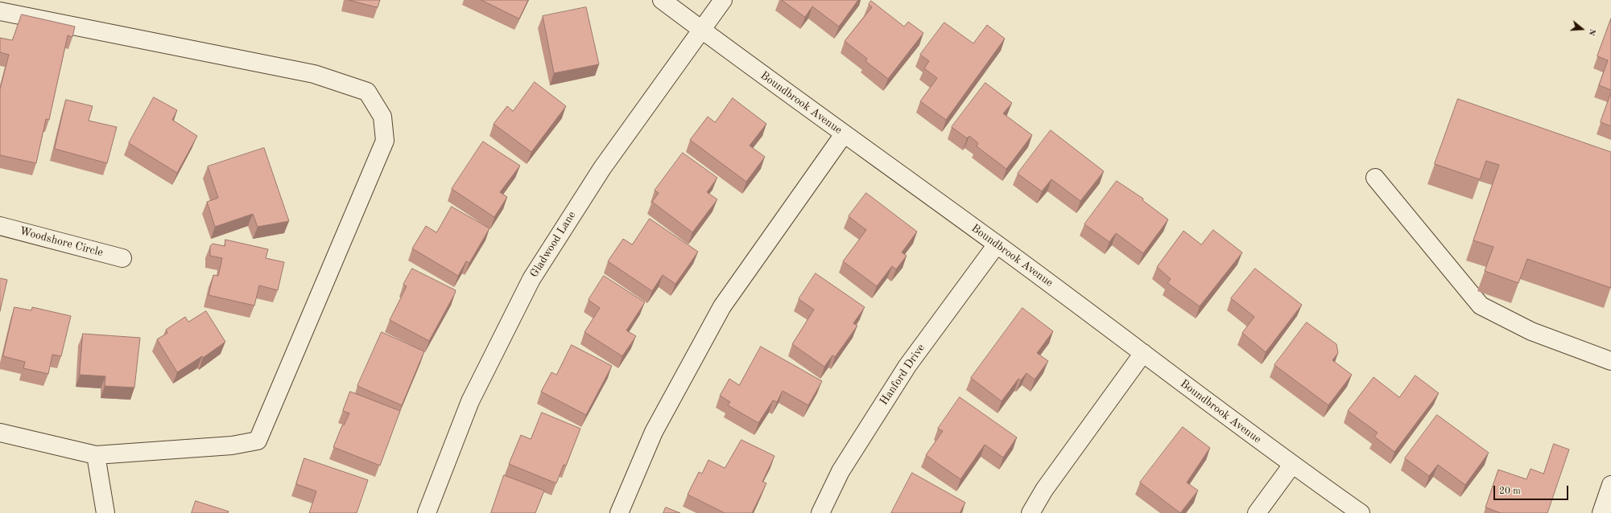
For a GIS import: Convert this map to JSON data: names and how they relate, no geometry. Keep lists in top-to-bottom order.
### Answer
{
  "streets": {
    "street": [
      "Boundbrook Avenue",
      "Woodshore Circle",
      "Gladwood Lane",
      "Hanford Drive"
    ]
  },
  "crossings": [
    ["Boundbrook Avenue", "Gladwood Lane"],
    ["Boundbrook Avenue", "Hanford Drive"]
  ],
  "scale_bar": "20 m",
  "north": "right"
}
